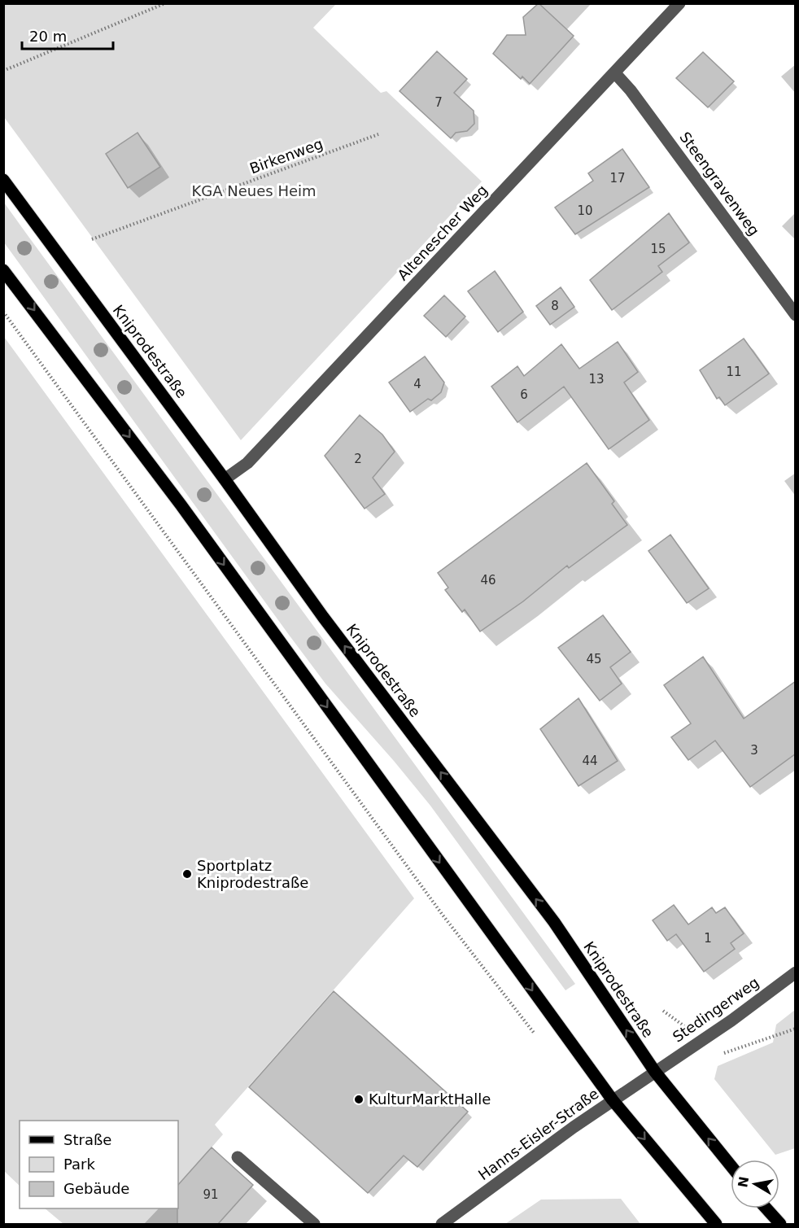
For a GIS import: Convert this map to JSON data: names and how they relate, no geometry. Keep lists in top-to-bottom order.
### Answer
{
  "streets": {
    "main road": ["Kniprodestraße"],
    "street": [
      "Steengravenweg",
      "Altenescher Weg",
      "Stedingerweg",
      "Hanns-Eisler-Straße"
    ],
    "path": ["Birkenweg"]
  },
  "crossings": [
    ["Steengravenweg", "Altenescher Weg"],
    ["Altenescher Weg", "Kniprodestraße"],
    ["Kniprodestraße", "Stedingerweg"],
    ["Kniprodestraße", "Hanns-Eisler-Straße"],
    ["Stedingerweg", "Hanns-Eisler-Straße"]
  ],
  "parks": ["KGA Neues Heim"],
  "places": ["Sportplatz Kniprodestraße", "KulturMarktHalle"],
  "house_numbers": [
    "7",
    "17",
    "10",
    "15",
    "8",
    "11",
    "13",
    "4",
    "6",
    "2",
    "46",
    "45",
    "3",
    "44",
    "1",
    "91"
  ],
  "legend": ["Straße", "Park", "Gebäude"],
  "scale_bar": "20 m",
  "north": "left"
}
